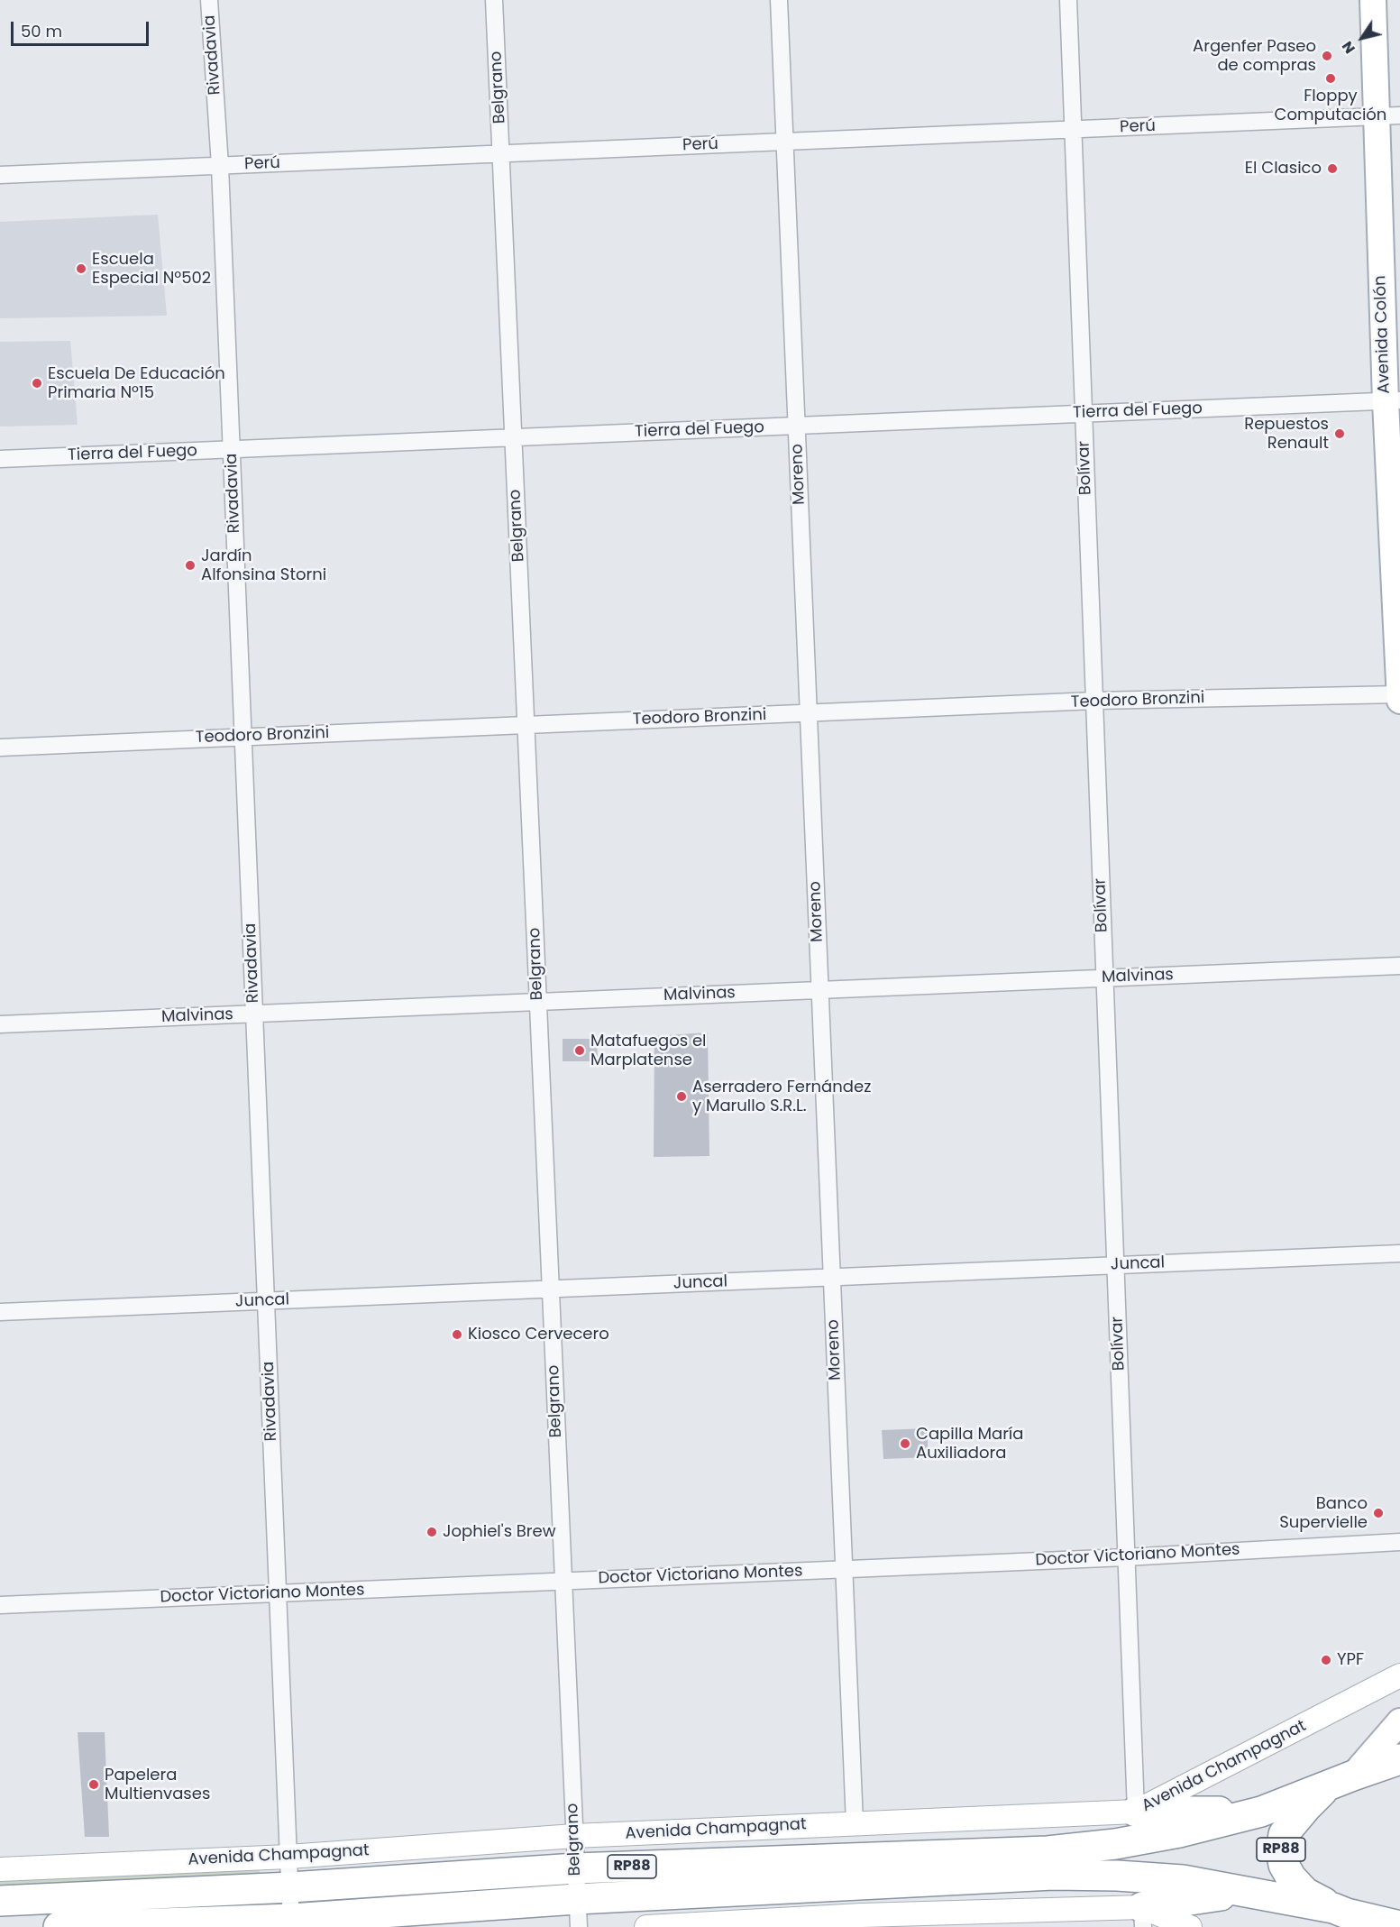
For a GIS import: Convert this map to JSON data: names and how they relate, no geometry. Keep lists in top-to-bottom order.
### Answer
{
  "streets": {
    "highway": ["Avenida Champagnat", "RP88"],
    "main road": ["Avenida Colón"],
    "street": [
      "Rivadavia",
      "Belgrano",
      "Perú",
      "Tierra del Fuego",
      "Bolívar",
      "Moreno",
      "Teodoro Bronzini",
      "Malvinas",
      "Juncal",
      "Doctor Victoriano Montes"
    ]
  },
  "crossings": [
    ["Rivadavia", "Perú"],
    ["Rivadavia", "Tierra del Fuego"],
    ["Rivadavia", "Teodoro Bronzini"],
    ["Rivadavia", "Malvinas"],
    ["Rivadavia", "Juncal"],
    ["Rivadavia", "Doctor Victoriano Montes"],
    ["Rivadavia", "Avenida Champagnat"],
    ["Rivadavia", "RP88"],
    ["Belgrano", "Perú"],
    ["Belgrano", "Tierra del Fuego"],
    ["Belgrano", "Teodoro Bronzini"],
    ["Belgrano", "Malvinas"],
    ["Belgrano", "Juncal"],
    ["Belgrano", "Doctor Victoriano Montes"],
    ["Belgrano", "Avenida Champagnat"],
    ["Belgrano", "RP88"],
    ["Perú", "Avenida Colón"],
    ["Perú", "Bolívar"],
    ["Perú", "Moreno"],
    ["Avenida Colón", "Tierra del Fuego"],
    ["Avenida Colón", "Teodoro Bronzini"],
    ["Tierra del Fuego", "Bolívar"],
    ["Tierra del Fuego", "Moreno"],
    ["Bolívar", "Teodoro Bronzini"],
    ["Bolívar", "Malvinas"],
    ["Bolívar", "Juncal"],
    ["Bolívar", "Doctor Victoriano Montes"],
    ["Bolívar", "Avenida Champagnat"],
    ["Moreno", "Teodoro Bronzini"],
    ["Moreno", "Malvinas"],
    ["Moreno", "Juncal"],
    ["Moreno", "Doctor Victoriano Montes"],
    ["Moreno", "Avenida Champagnat"],
    ["Avenida Champagnat", "RP88"]
  ],
  "places": [
    "Argenfer Paseo de compras",
    "Floppy Computación",
    "El Clasico",
    "Escuela Especial Nº502",
    "Escuela De Educación Primaria Nº15",
    "Repuestos Renault",
    "Jardín Alfonsina Storni",
    "Matafuegos el Marplatense",
    "Aserradero Fernández y Marullo S.R.L.",
    "Kiosco Cervecero",
    "Capilla María Auxiliadora",
    "Banco Supervielle",
    "Jophiel's Brew",
    "YPF",
    "Papelera Multienvases"
  ],
  "scale_bar": "50 m",
  "north": "bottom left"
}
